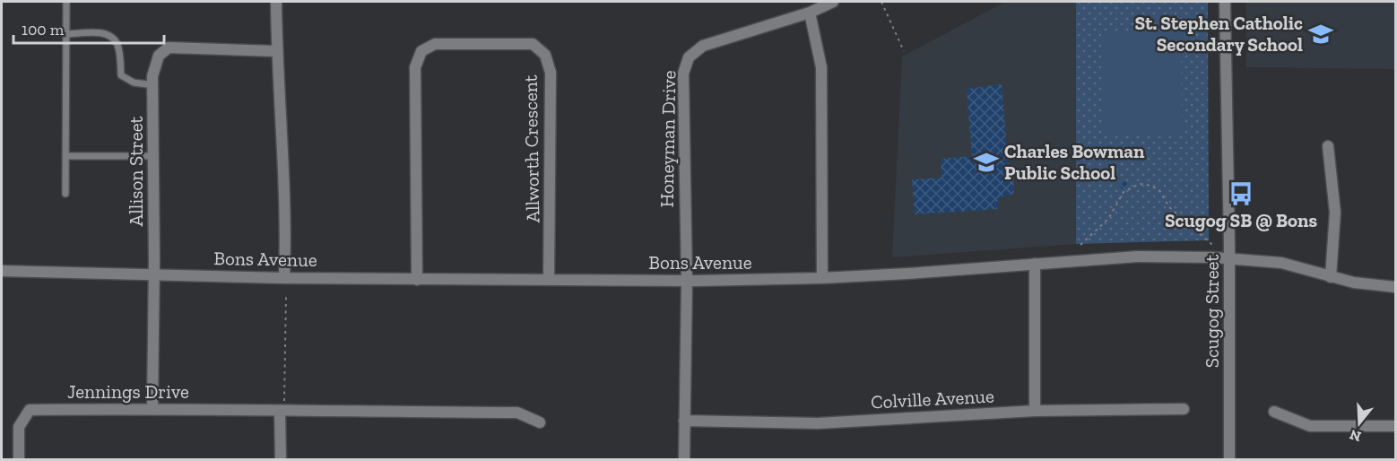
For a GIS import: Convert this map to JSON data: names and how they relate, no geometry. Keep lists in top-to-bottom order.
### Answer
{
  "streets": {
    "street": [
      "Honeyman Drive",
      "Allworth Crescent",
      "Allison Street",
      "Bons Avenue",
      "Scugog Street",
      "Jennings Drive",
      "Colville Avenue"
    ]
  },
  "crossings": [
    ["Honeyman Drive", "Bons Avenue"],
    ["Honeyman Drive", "Colville Avenue"],
    ["Allworth Crescent", "Bons Avenue"],
    ["Allison Street", "Bons Avenue"],
    ["Allison Street", "Jennings Drive"],
    ["Bons Avenue", "Scugog Street"]
  ],
  "places": {
    "school or university": ["St. Stephen Catholic Secondary School", "Charles Bowman Public School"],
    "bus stop": ["Scugog SB @ Bons"]
  },
  "scale_bar": "100 m",
  "north": "bottom"
}
